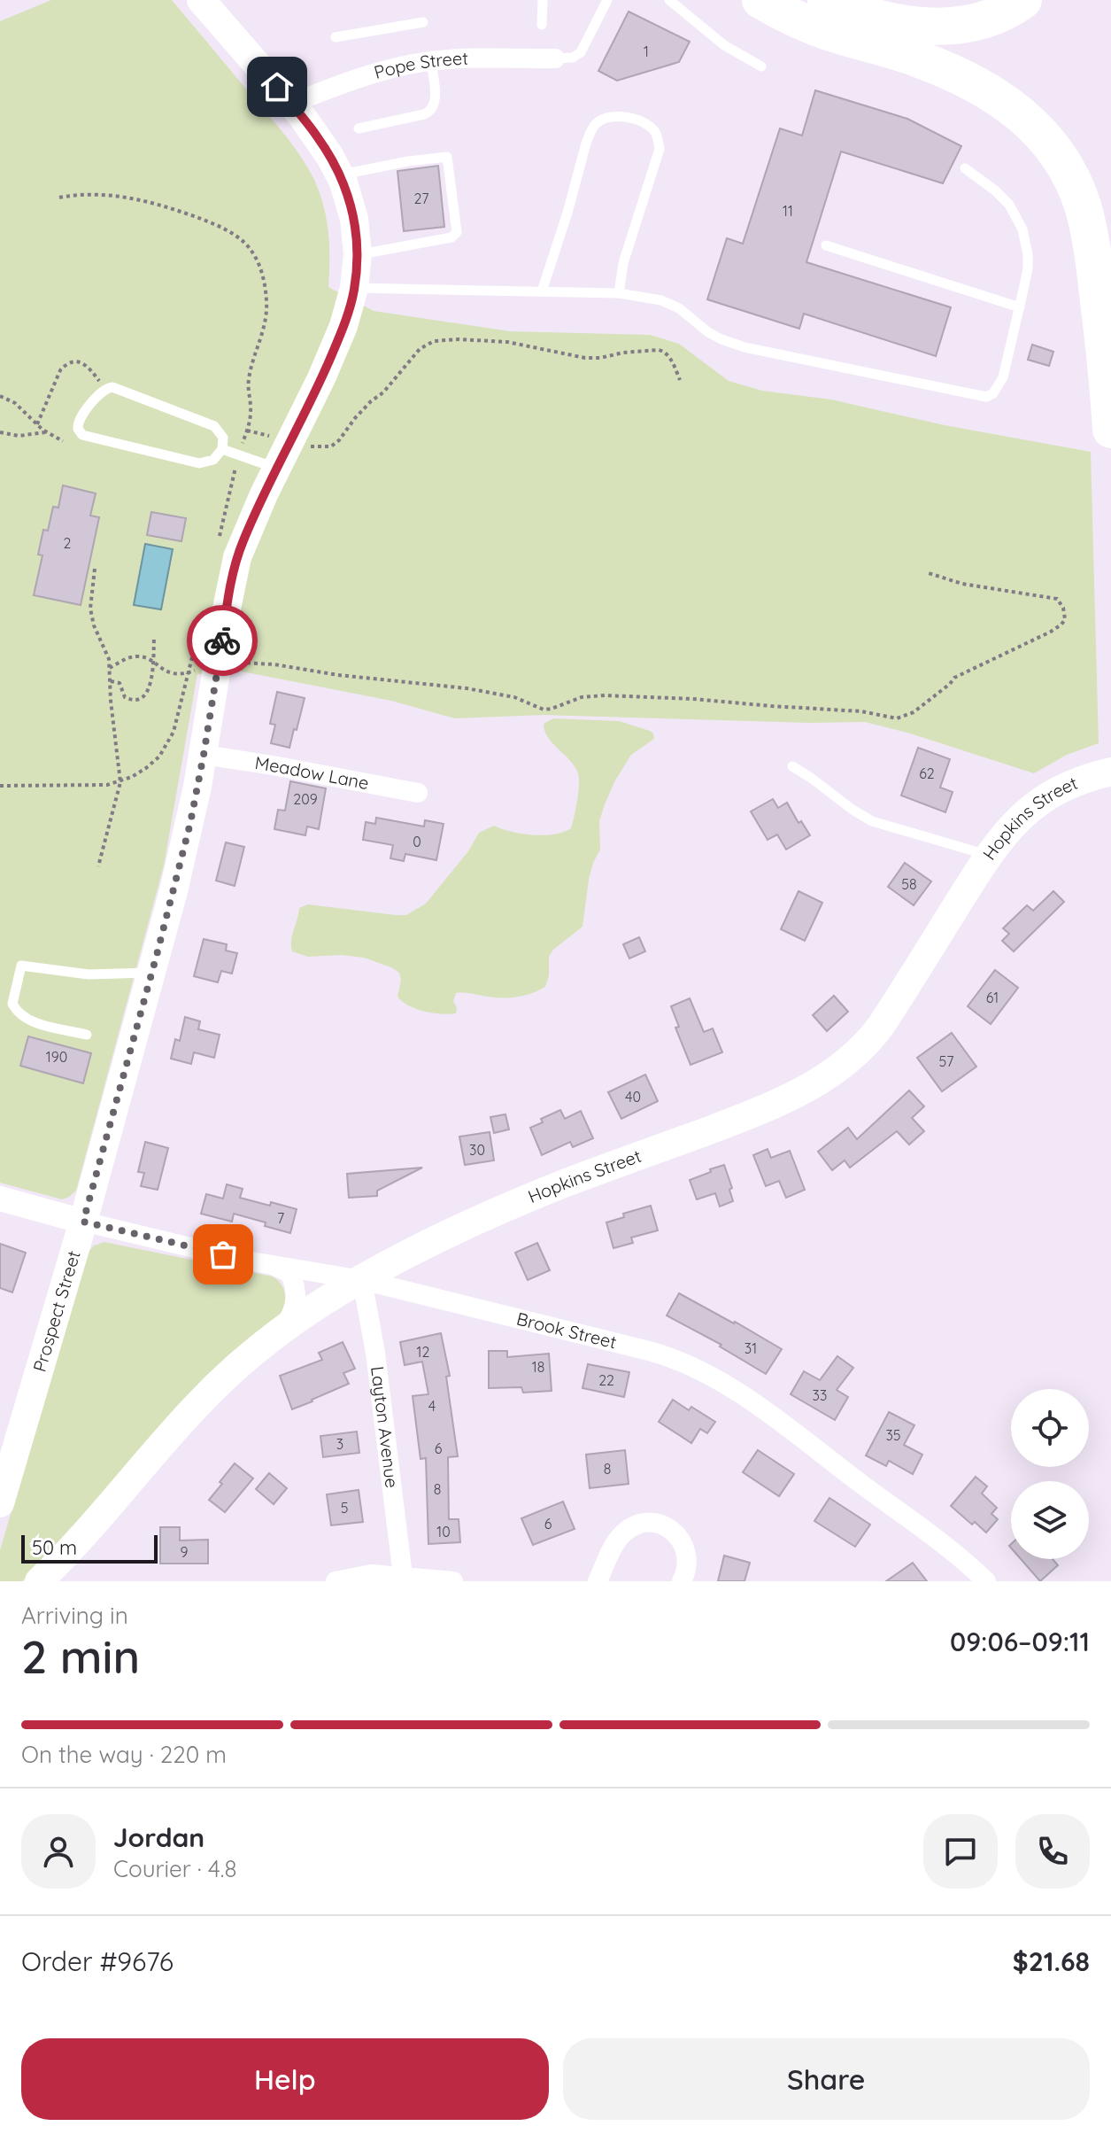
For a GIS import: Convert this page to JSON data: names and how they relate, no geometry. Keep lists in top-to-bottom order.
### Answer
{
  "streets": {
    "main road": ["Hopkins Street", "Prospect Street"],
    "street": [
      "Pope Street",
      "Meadow Lane",
      "Brook Street",
      "Layton Avenue"
    ]
  },
  "crossings": [
    ["Pope Street", "Prospect Street"],
    ["Meadow Lane", "Prospect Street"],
    ["Hopkins Street", "Brook Street"],
    ["Hopkins Street", "Layton Avenue"],
    ["Prospect Street", "Brook Street"],
    ["Brook Street", "Layton Avenue"]
  ],
  "house_numbers": [
    "1",
    "27",
    "11",
    "2",
    "62",
    "209",
    "0",
    "58",
    "61",
    "190",
    "57",
    "40",
    "30",
    "7",
    "31",
    "12",
    "18",
    "22",
    "33",
    "4",
    "35",
    "3",
    "6",
    "8",
    "8",
    "5",
    "6",
    "10",
    "9"
  ],
  "scale_bar": "50 m",
  "page": {
    "scale": "50 m",
    "heading": ["2 min", "Arriving in", "09:06–09:11"],
    "panel": [
      "Jordan",
      "Courier · 4.8",
      "Order #9676",
      "$21.68"
    ],
    "bar": "On the way · 220 m",
    "buttons": ["Help", "Share"]
  }
}
